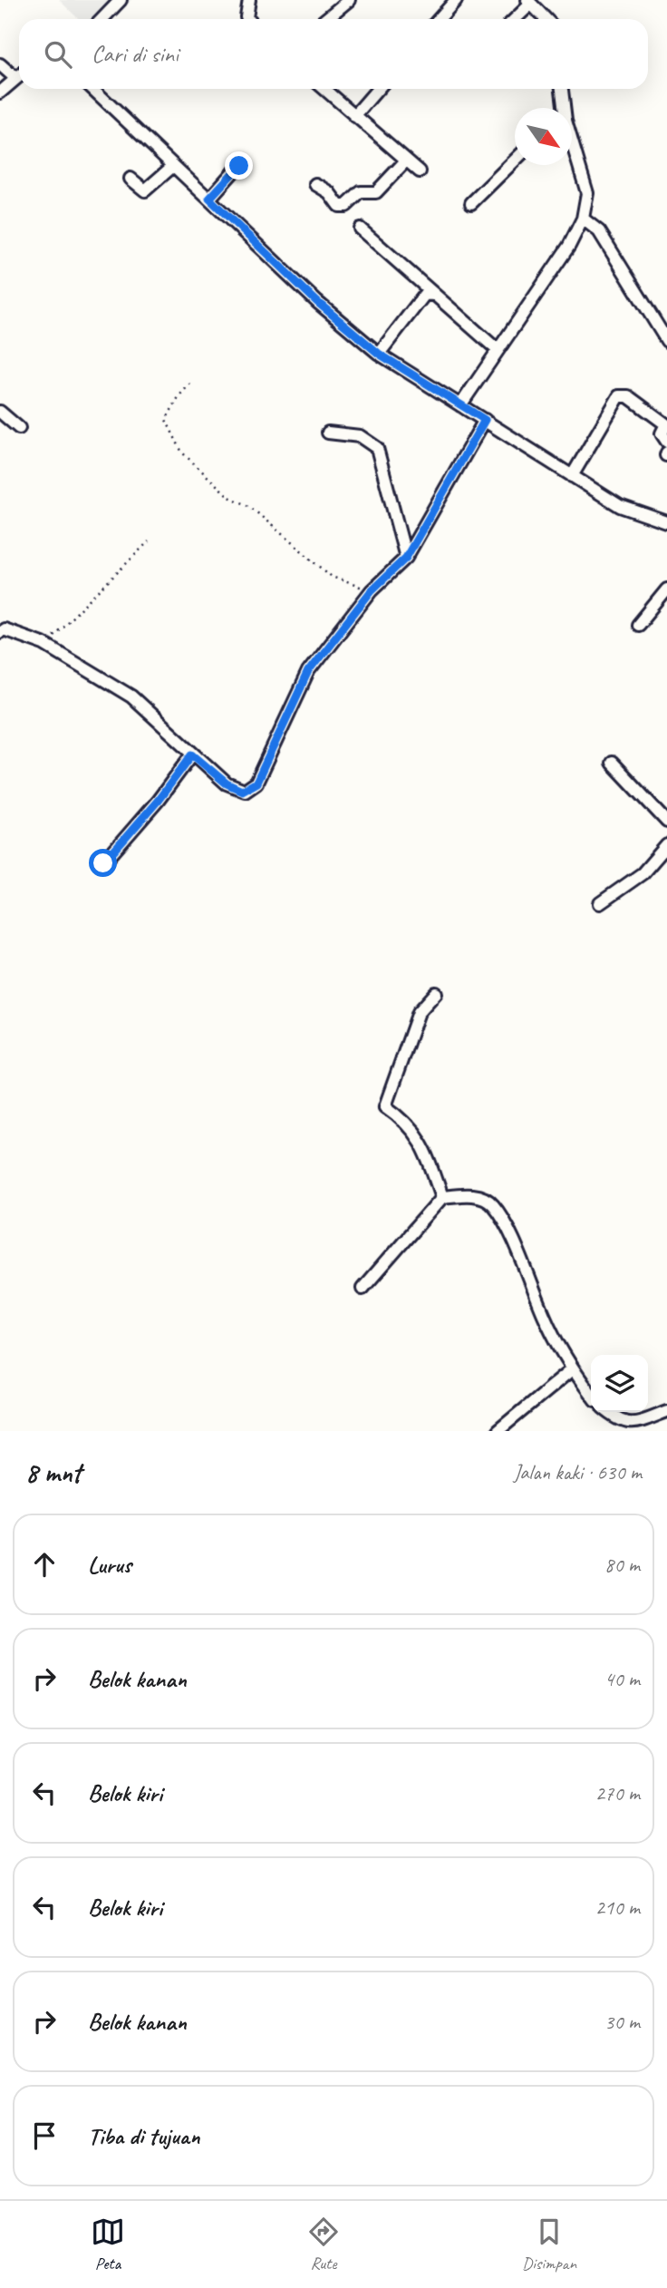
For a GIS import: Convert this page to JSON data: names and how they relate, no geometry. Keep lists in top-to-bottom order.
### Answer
{
  "north": "bottom right",
  "page": {
    "search": "Cari di sini",
    "heading": ["8 mnt", "Jalan kaki · 630 m"],
    "list": [
      ["Lurus", "80 m"],
      ["Belok kanan", "40 m"],
      ["Belok kiri", "270 m"],
      ["Belok kiri", "210 m"],
      ["Belok kanan", "30 m"],
      "Tiba di tujuan"
    ],
    "nav": ["Peta", "Rute", "Disimpan"]
  }
}
